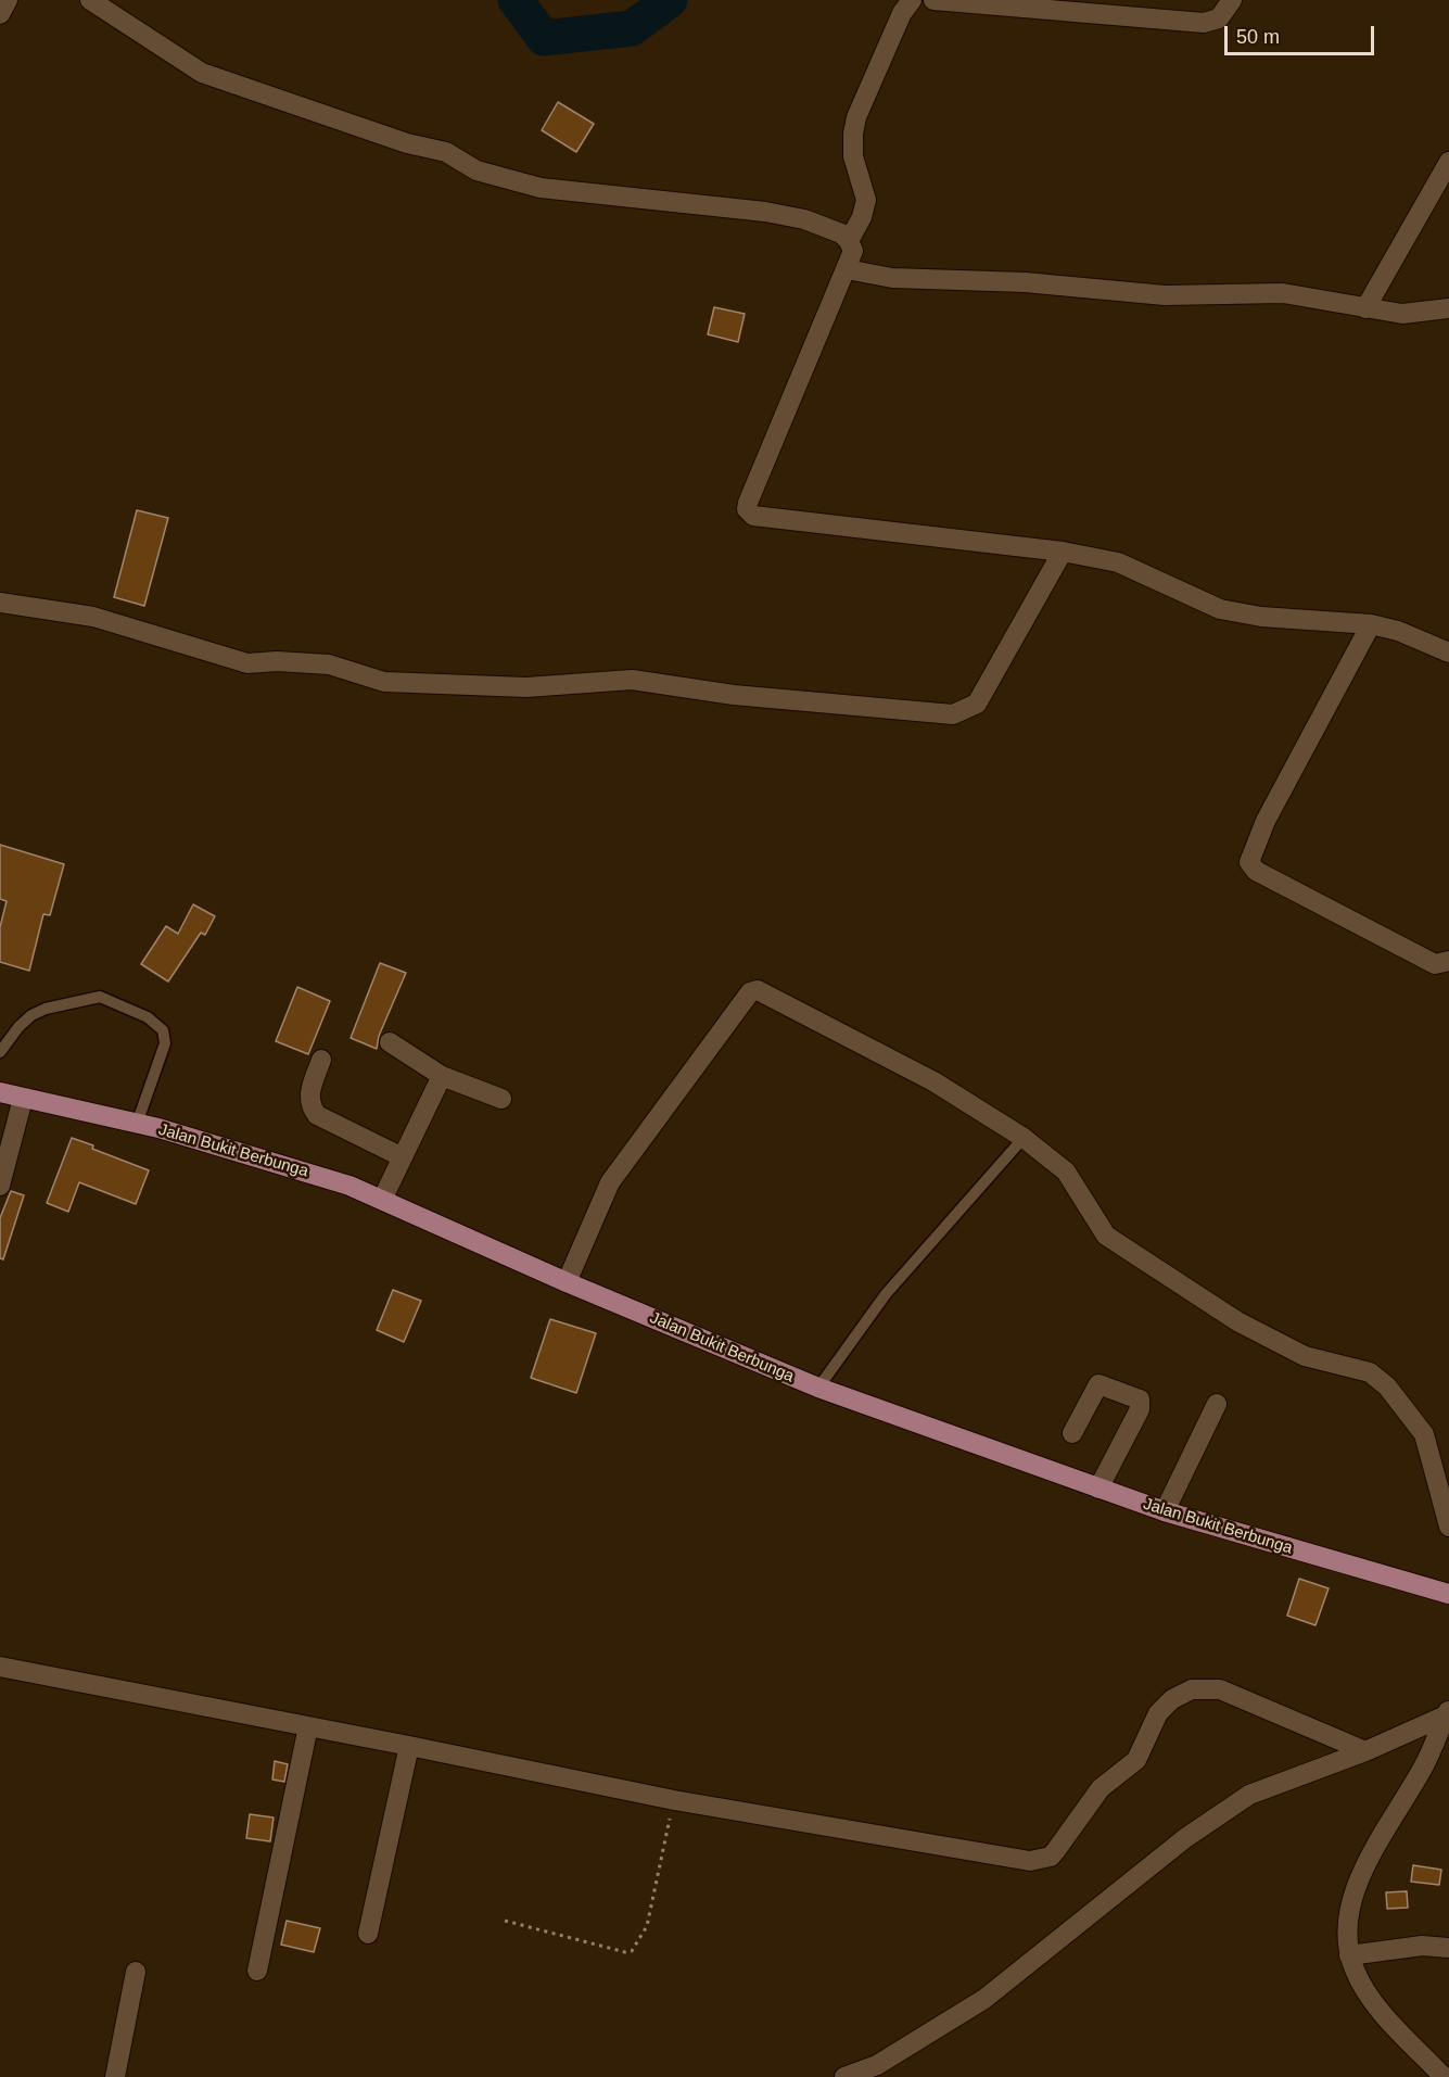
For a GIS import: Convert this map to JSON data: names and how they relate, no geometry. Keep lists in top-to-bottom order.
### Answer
{
  "streets": {
    "main road": ["Jalan Bukit Berbunga"]
  },
  "scale_bar": "50 m"
}
